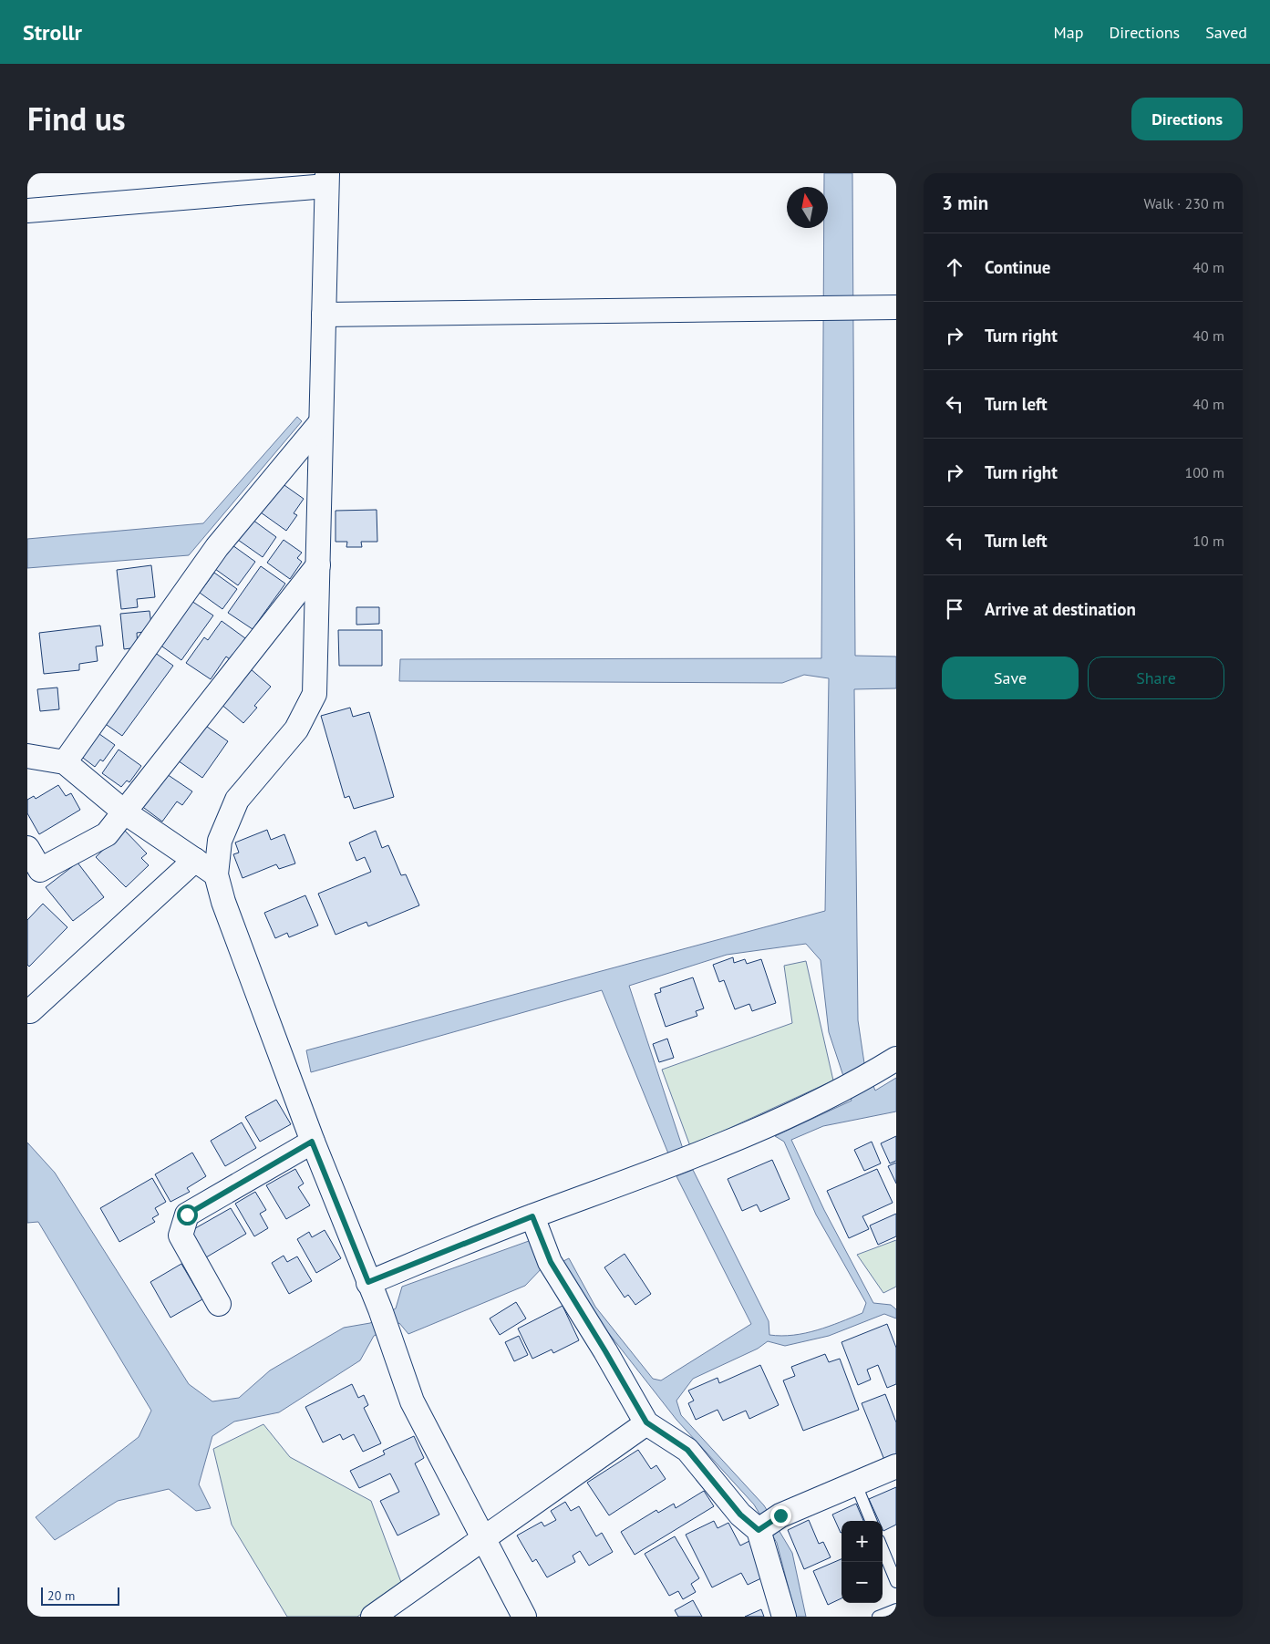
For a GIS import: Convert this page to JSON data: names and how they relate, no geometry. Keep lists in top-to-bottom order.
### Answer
{
  "scale_bar": "20 m",
  "north": "top",
  "page": {
    "header": "Strollr",
    "nav": ["Map", "Directions", "Saved"],
    "title": "Find us",
    "buttons": [
      "Directions",
      ["Save", "Share"]
    ],
    "heading": ["3 min", "Walk · 230 m"],
    "list": [
      ["Continue", "40 m"],
      ["Turn right", "40 m"],
      ["Turn left", "40 m"],
      ["Turn right", "100 m"],
      ["Turn left", "10 m"],
      "Arrive at destination"
    ],
    "map_buttons": ["+", "−"],
    "scale": "20 m"
  }
}
